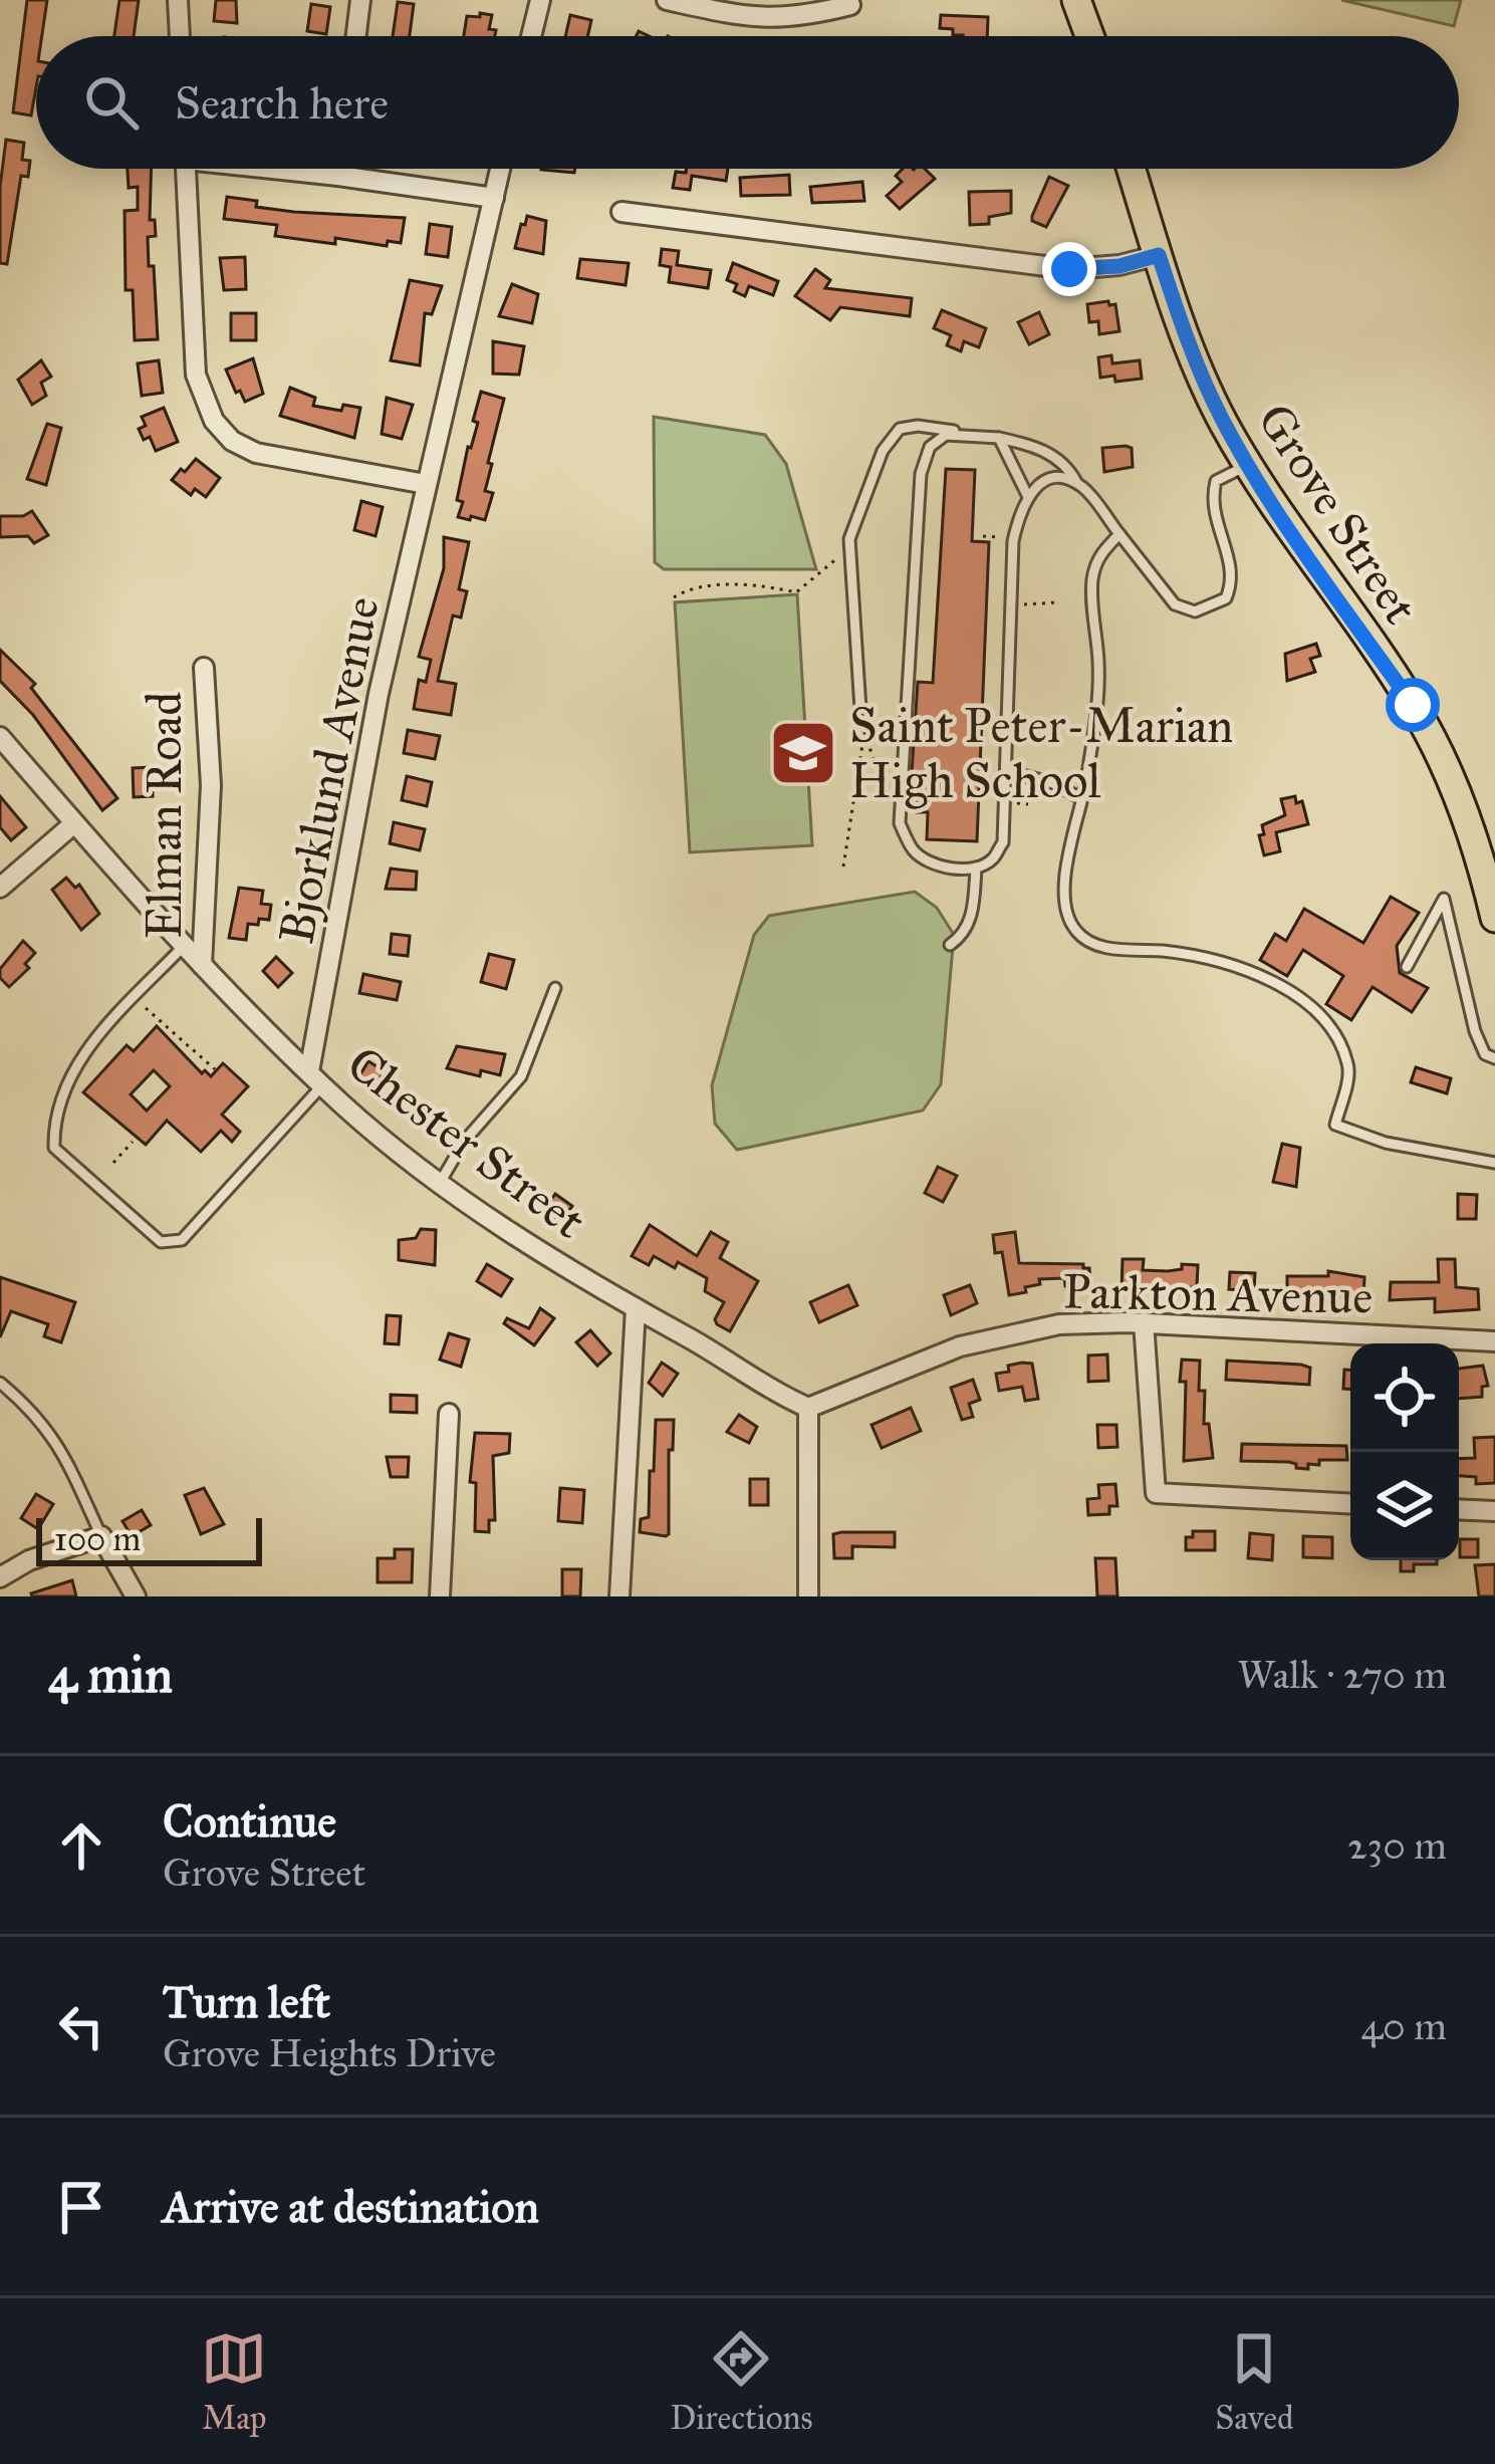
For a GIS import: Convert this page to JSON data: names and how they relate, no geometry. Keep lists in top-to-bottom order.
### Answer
{
  "streets": {
    "main road": ["Grove Street"],
    "street": [
      "Bjorklund Avenue",
      "Elman Road",
      "Chester Street",
      "Parkton Avenue"
    ]
  },
  "crossings": [
    ["Bjorklund Avenue", "Chester Street"],
    ["Elman Road", "Chester Street"],
    ["Chester Street", "Parkton Avenue"]
  ],
  "places": {
    "school or university": ["Saint Peter-Marian High School"]
  },
  "scale_bar": "100 m",
  "page": {
    "search": "Search here",
    "scale": "100 m",
    "heading": ["4 min", "Walk · 270 m"],
    "list": [
      ["Continue", "Grove Street", "230 m"],
      ["Turn left", "Grove Heights Drive", "40 m"],
      "Arrive at destination"
    ],
    "nav": ["Map", "Directions", "Saved"]
  }
}
